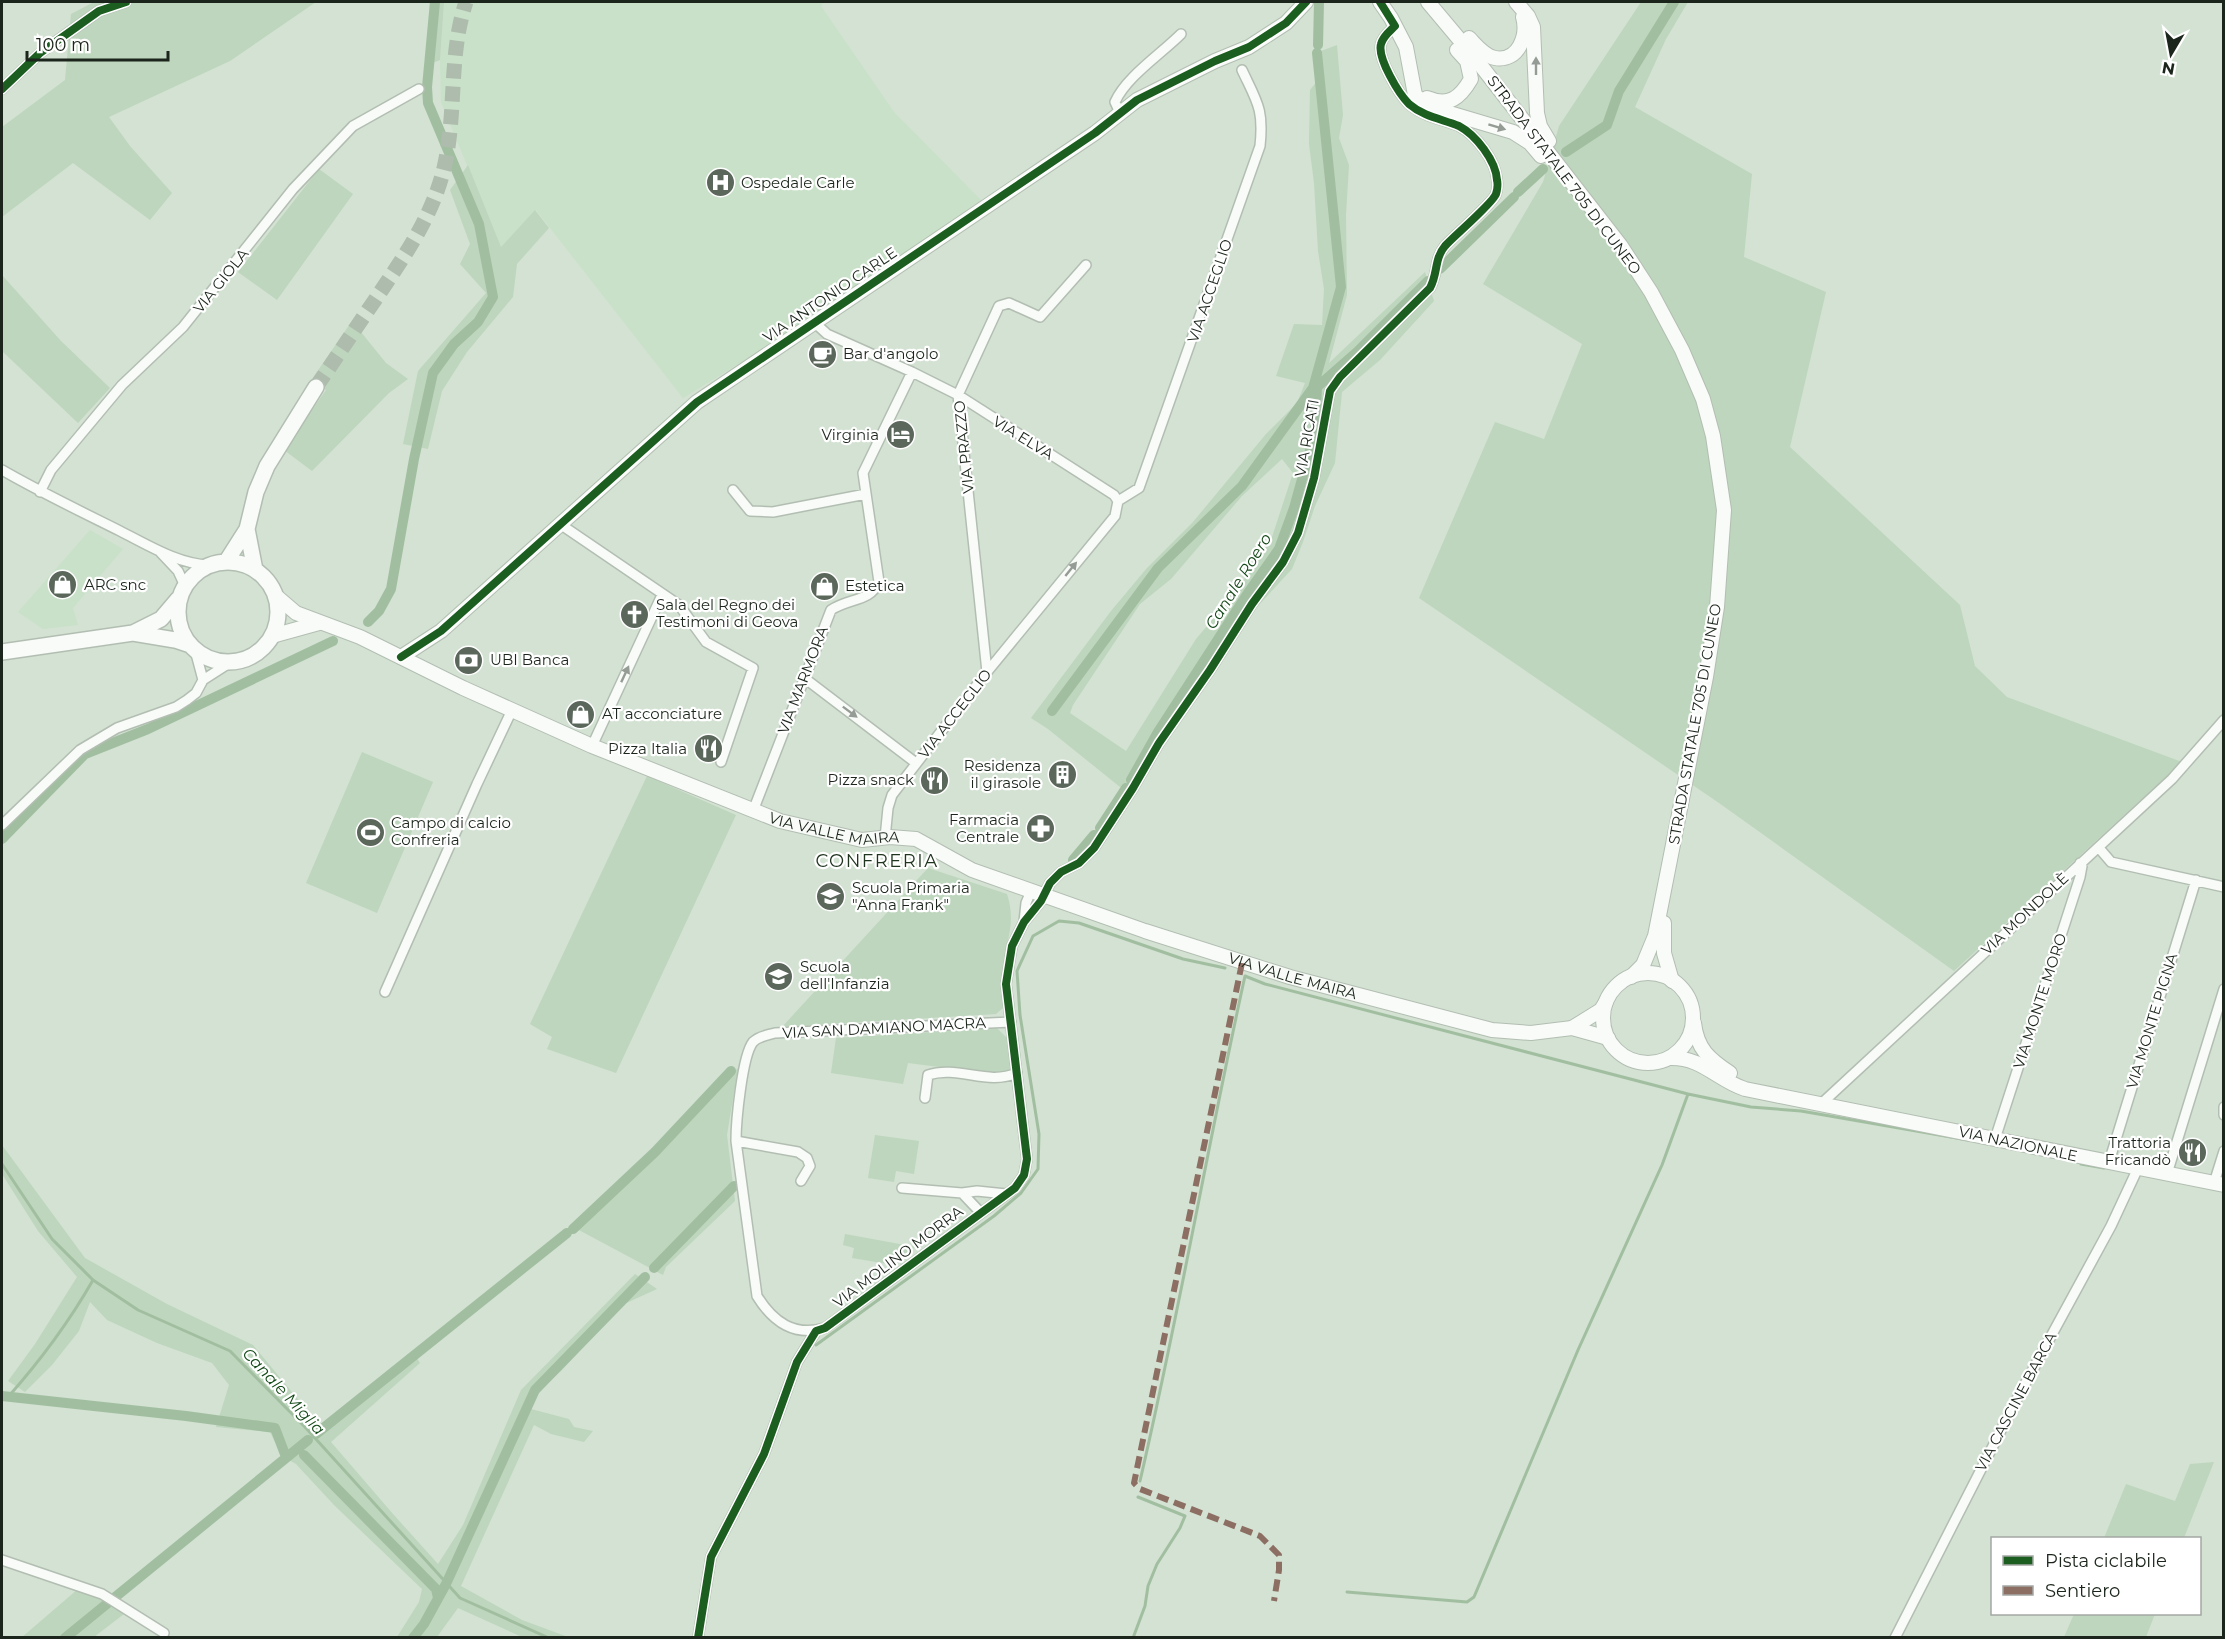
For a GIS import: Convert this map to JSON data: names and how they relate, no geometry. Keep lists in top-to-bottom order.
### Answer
{
  "streets": {
    "main road": [
      "STRADA STATALE 705 DI CUNEO",
      "VIA ANTONIO CARLE",
      "VIA VALLE MAIRA",
      "VIA NAZIONALE"
    ],
    "street": [
      "VIA GIOLA",
      "VIA ACCEGLIO",
      "VIA ELVA",
      "VIA RICATI",
      "VIA PRAZZO",
      "VIA MARMORA",
      "VIA MONDOLÈ",
      "VIA MONTE MORO",
      "VIA MONTE PIGNA",
      "VIA SAN DAMIANO MACRA",
      "VIA MOLINO MORRA",
      "VIA CASCINE BARCA"
    ]
  },
  "crossings": [
    ["STRADA STATALE 705 DI CUNEO", "VIA VALLE MAIRA"],
    ["VIA ACCEGLIO", "VIA ELVA"],
    ["VIA ACCEGLIO", "VIA PRAZZO"],
    ["VIA ACCEGLIO", "VIA VALLE MAIRA"],
    ["VIA ANTONIO CARLE", "VIA ELVA"],
    ["VIA ANTONIO CARLE", "VIA VALLE MAIRA"],
    ["VIA ELVA", "VIA PRAZZO"],
    ["VIA ELVA", "VIA MARMORA"],
    ["VIA RICATI", "VIA VALLE MAIRA"],
    ["VIA RICATI", "VIA MOLINO MORRA"],
    ["VIA MARMORA", "VIA VALLE MAIRA"],
    ["VIA VALLE MAIRA", "VIA MOLINO MORRA"],
    ["VIA MONDOLÈ", "VIA MONTE MORO"],
    ["VIA MONDOLÈ", "VIA NAZIONALE"],
    ["VIA MONTE MORO", "VIA NAZIONALE"],
    ["VIA MONTE PIGNA", "VIA NAZIONALE"],
    ["VIA SAN DAMIANO MACRA", "VIA MOLINO MORRA"],
    ["VIA NAZIONALE", "VIA CASCINE BARCA"]
  ],
  "districts": ["CONFRERIA"],
  "water": ["Canale Roero", "Canale Miglia"],
  "places": {
    "hospital": ["Ospedale Carle"],
    "cafe": ["Bar d'angolo"],
    "hotel": ["Virginia"],
    "shop": ["ARC snc", "Estetica", "AT acconciature"],
    "church": ["Sala del Regno dei Testimoni di Geova"],
    "bank": ["UBI Banca"],
    "restaurant": ["Pizza Italia", "Pizza snack", "Trattoria Fricandò"],
    "building": ["Residenza il girasole"],
    "pharmacy": ["Farmacia Centrale"],
    "sports": ["Campo di calcio Confreria"],
    "school or university": ["Scuola Primaria \"Anna Frank\"", "Scuola dell'Infanzia"]
  },
  "legend": ["Pista ciclabile", "Sentiero"],
  "scale_bar": "100 m",
  "north": "bottom"
}
